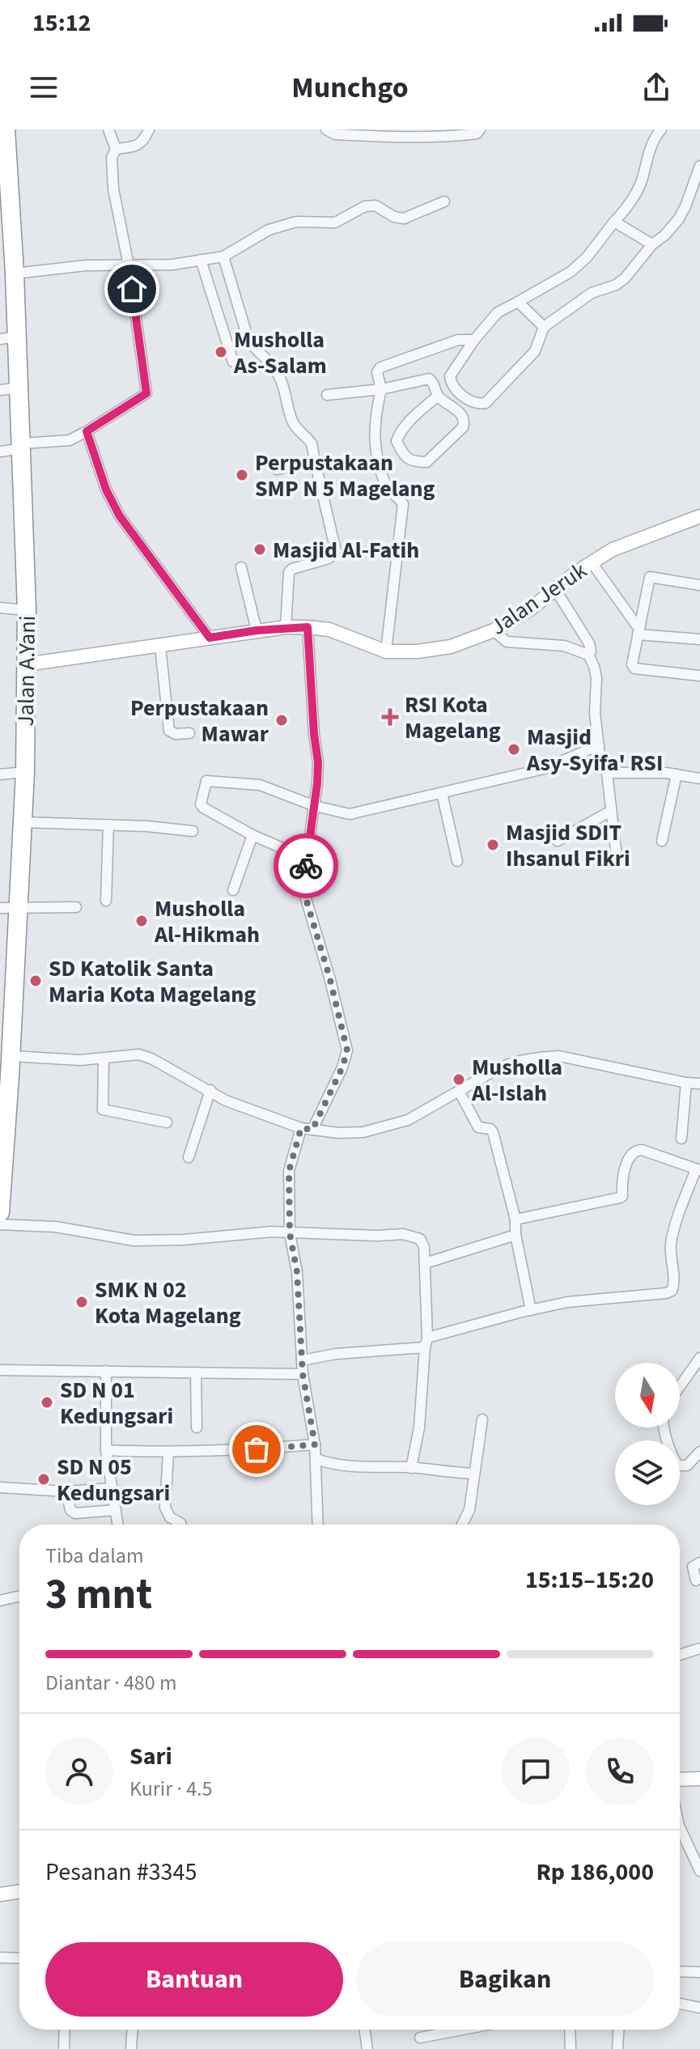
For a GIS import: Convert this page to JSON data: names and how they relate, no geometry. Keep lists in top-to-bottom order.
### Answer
{
  "streets": {
    "highway": ["Jalan A.Yani"],
    "main road": ["Jalan Jeruk"]
  },
  "crossings": [
    ["Jalan Jeruk", "Jalan A.Yani"]
  ],
  "places": {
    "other": [
      "Musholla As-Salam",
      "Perpustakaan SMP N 5 Magelang",
      "Masjid Al-Fatih",
      "Perpustakaan Mawar",
      "Masjid Asy-Syifa' RSI",
      "Masjid SDIT Ihsanul Fikri",
      "Musholla Al-Hikmah",
      "SD Katolik Santa Maria Kota Magelang",
      "Musholla Al-Islah",
      "SMK N 02 Kota Magelang",
      "SD N 01 Kedungsari",
      "SD N 05 Kedungsari"
    ],
    "health": ["RSI Kota Magelang"]
  },
  "north": "bottom",
  "page": {
    "status": "15:12",
    "header": "Munchgo",
    "heading": ["3 mnt", "Tiba dalam", "15:15–15:20"],
    "panel": [
      "Sari",
      "Kurir · 4.5",
      "Pesanan #3345",
      "Rp 186,000"
    ],
    "bar": "Diantar · 480 m",
    "buttons": ["Bantuan", "Bagikan"]
  }
}
